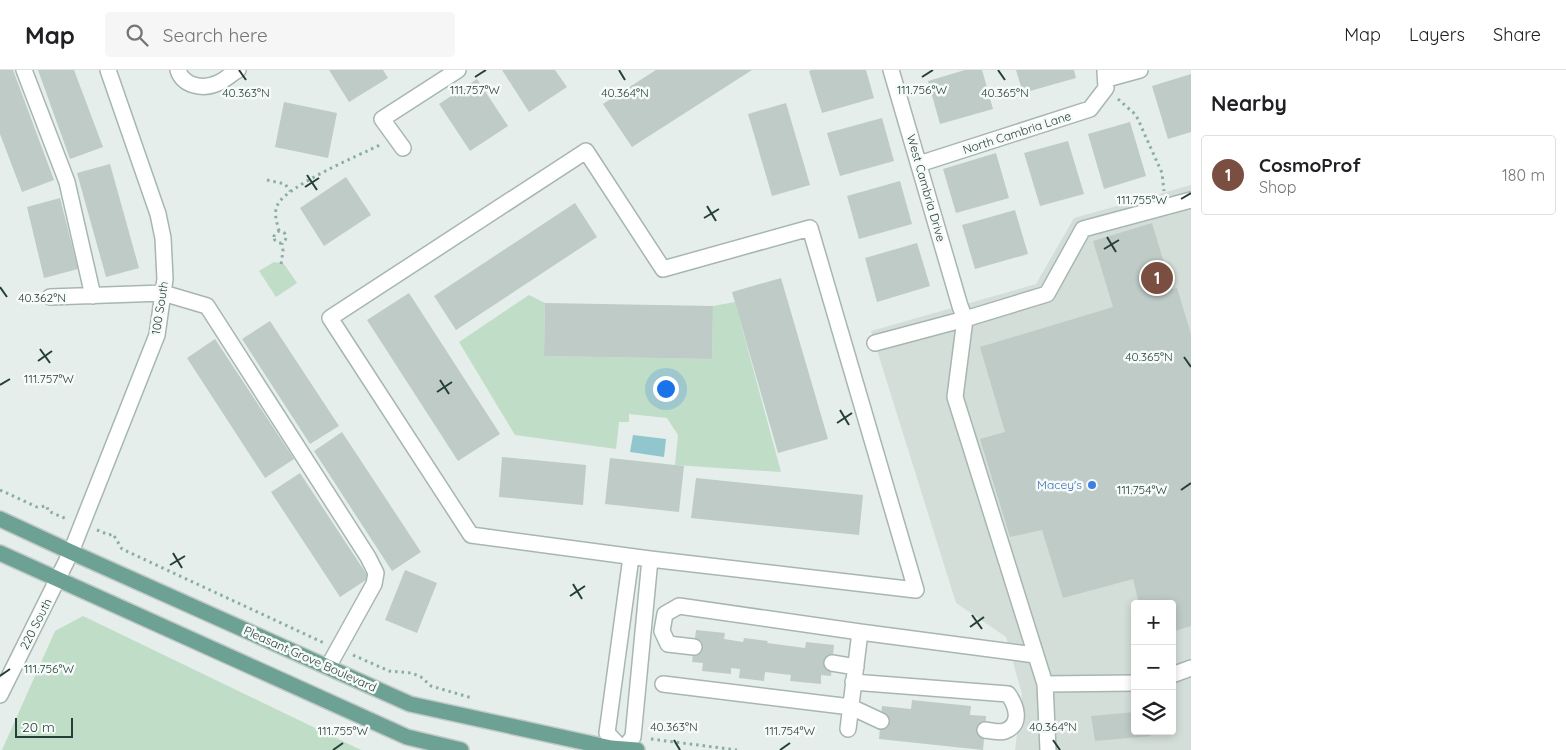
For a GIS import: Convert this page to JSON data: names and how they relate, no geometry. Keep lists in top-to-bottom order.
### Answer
{
  "streets": {
    "main road": ["Pleasant Grove Boulevard"],
    "street": [
      "North Cambria Lane",
      "West Cambria Drive",
      "100 South",
      "220 South"
    ]
  },
  "crossings": [
    ["North Cambria Lane", "West Cambria Drive"],
    ["100 South", "220 South"],
    ["100 South", "Pleasant Grove Boulevard"]
  ],
  "places": ["Macey's"],
  "scale_bar": "20 m",
  "page": {
    "header": "Map",
    "search": "Search here",
    "nav": ["Map", "Layers", "Share"],
    "heading": "Nearby",
    "list": [
      {
        "mark": "1",
        "name": "CosmoProf",
        "note": "Shop",
        "value": "180 m"
      }
    ],
    "pins": "1",
    "map_buttons": ["+", "−"],
    "scale": "20 m"
  },
  "coordinates": [
    "111.757°W",
    "111.756°W",
    "40.365°N",
    "40.363°N",
    "40.364°N",
    "111.755°W",
    "40.362°N",
    "111.754°W"
  ]
}
